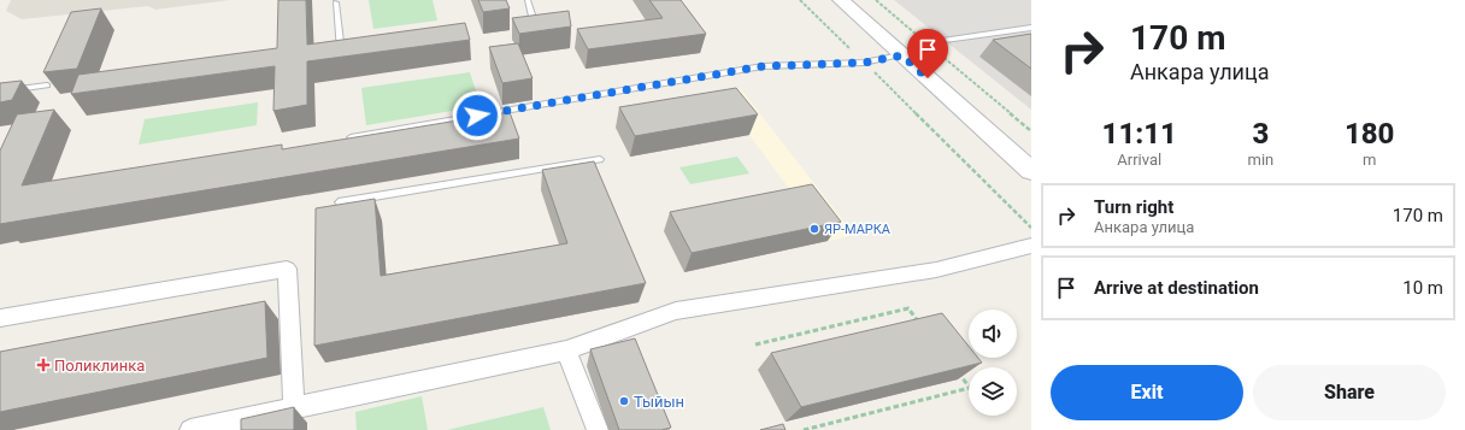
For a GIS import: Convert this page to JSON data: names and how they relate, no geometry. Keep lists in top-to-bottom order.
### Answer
{
  "places": {
    "other": ["ЯР-МАРКА", "Тыйын"],
    "health": ["Поликлинка"]
  },
  "page": {
    "turn": ["170 m", "Анкара улица"],
    "eta": [
      "11:11",
      "Arrival",
      "3",
      "min",
      "180",
      "m"
    ],
    "list": [
      {
        "name": "Turn right",
        "note": "Анкара улица",
        "value": "170 m"
      },
      {
        "name": "Arrive at destination",
        "value": "10 m"
      }
    ],
    "buttons": ["Exit", "Share"]
  }
}
